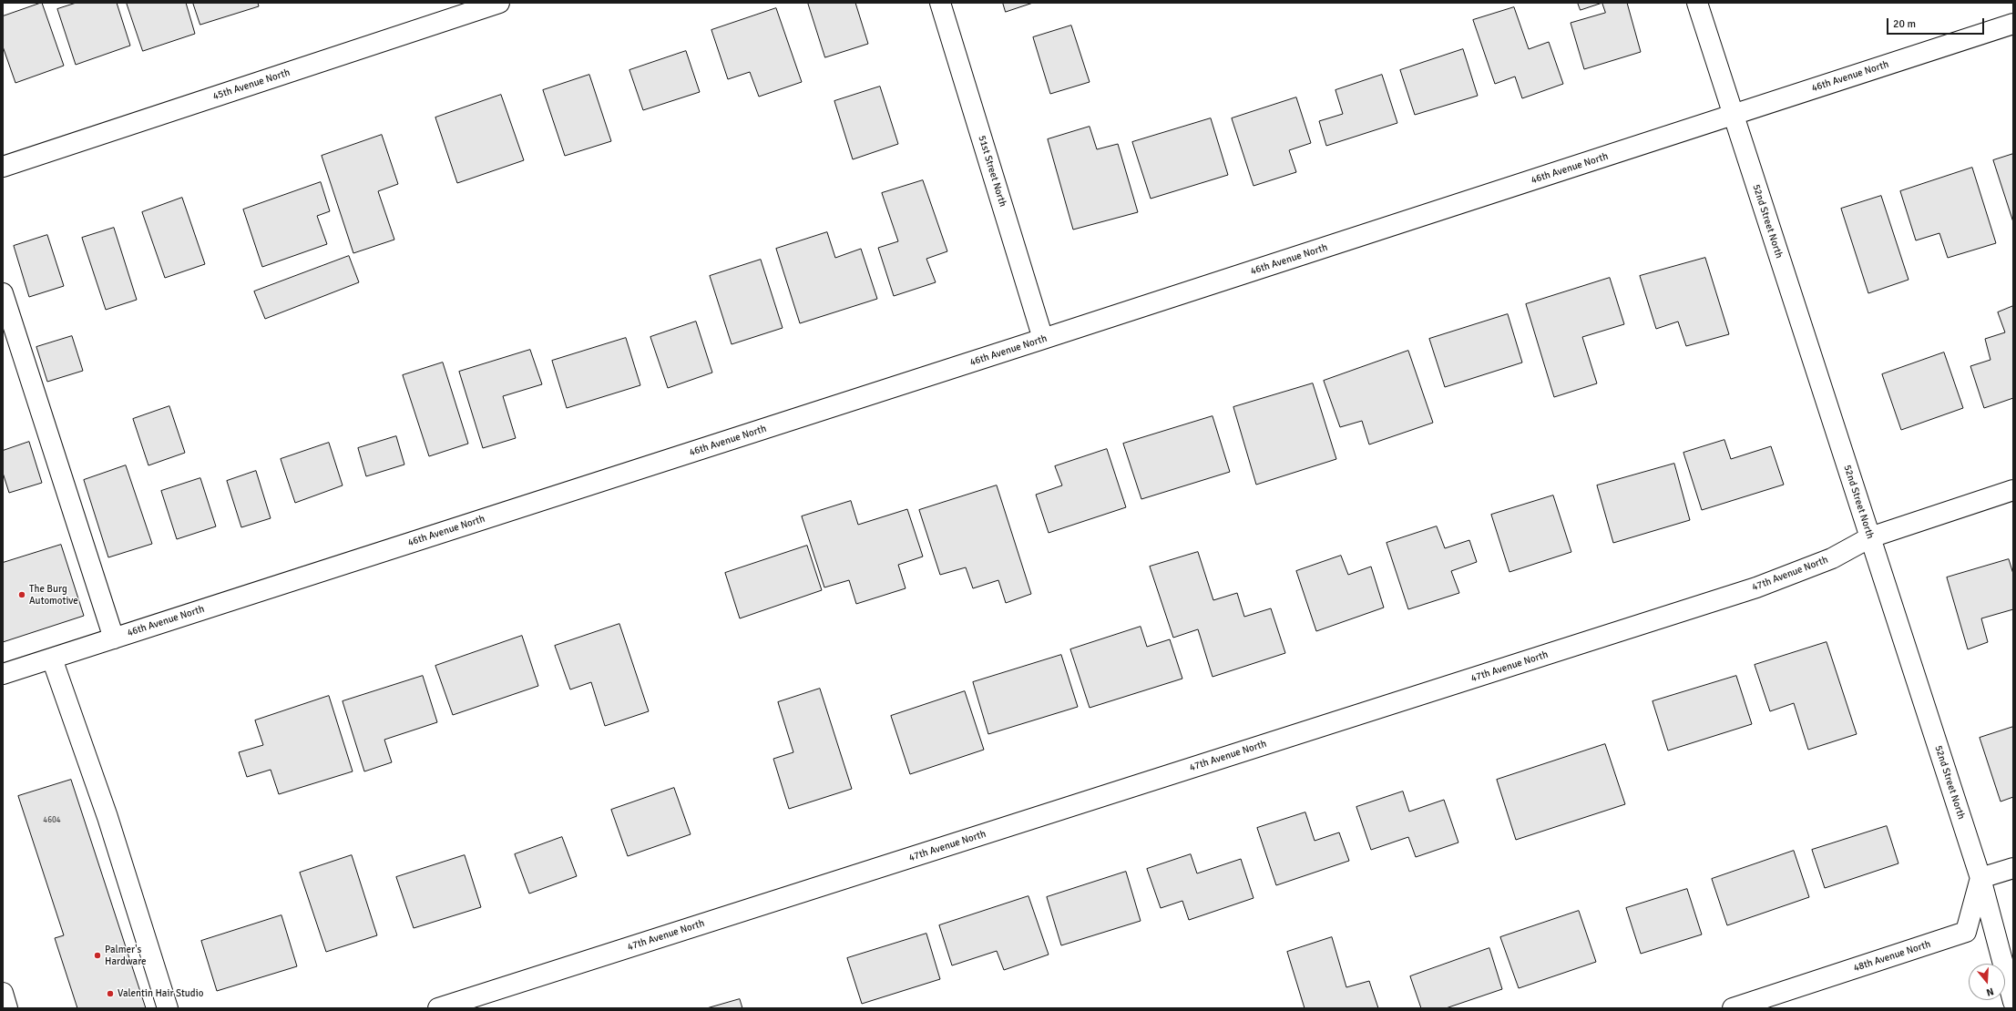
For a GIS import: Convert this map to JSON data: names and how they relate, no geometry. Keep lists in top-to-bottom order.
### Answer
{
  "streets": {
    "street": [
      "46th Avenue North",
      "45th Avenue North",
      "51st Street North",
      "52nd Street North",
      "47th Avenue North",
      "48th Avenue North"
    ]
  },
  "crossings": [
    ["46th Avenue North", "51st Street North"],
    ["46th Avenue North", "52nd Street North"],
    ["52nd Street North", "47th Avenue North"],
    ["52nd Street North", "48th Avenue North"]
  ],
  "places": ["The Burg Automotive", "Palmer's Hardware", "Valentin Hair Studio"],
  "house_numbers": ["4604"],
  "scale_bar": "20 m",
  "north": "bottom"
}
